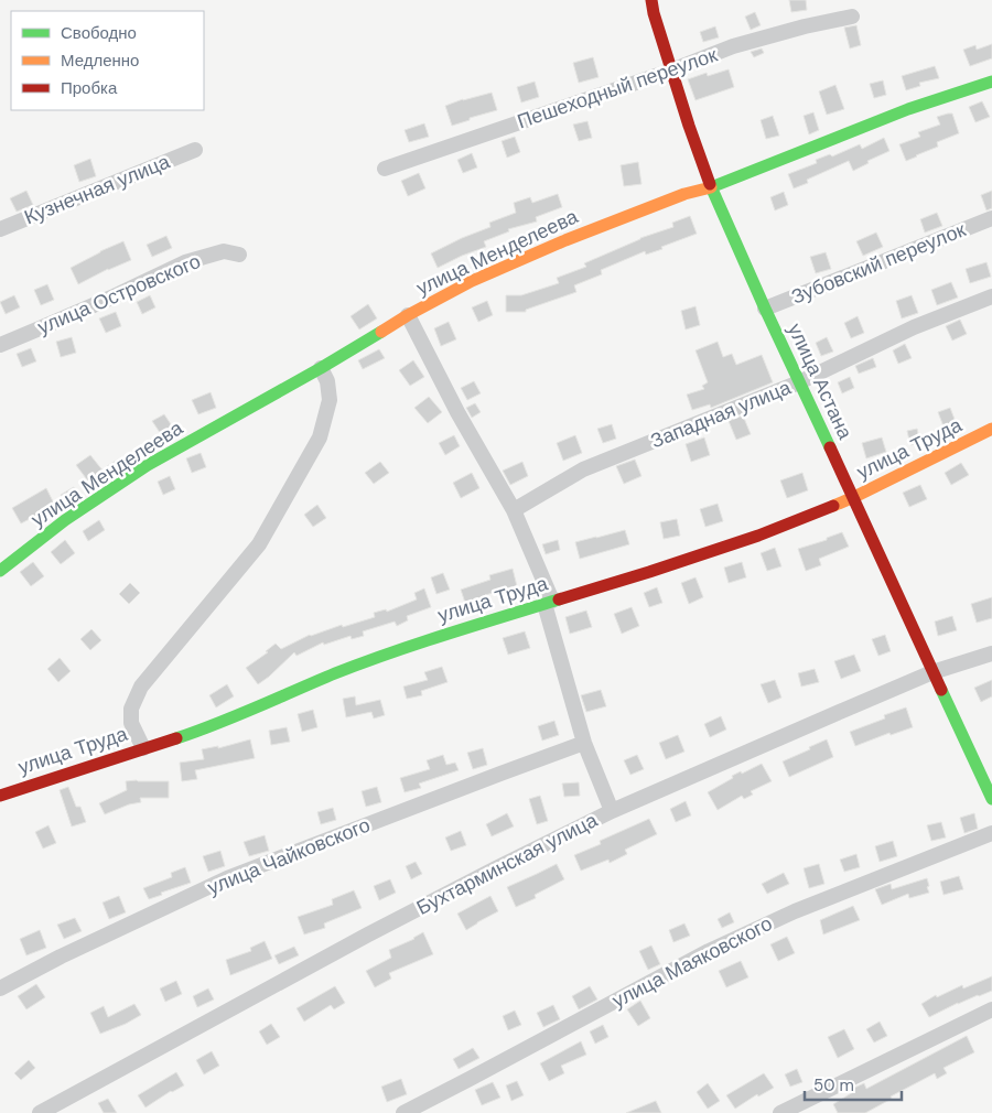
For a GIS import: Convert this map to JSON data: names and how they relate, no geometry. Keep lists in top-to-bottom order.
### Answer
{
  "streets": {
    "street": [
      "Пешеходный переулок",
      "Кузнечная улица",
      "улица Менделеева",
      "Зубовский переулок",
      "улица Островского",
      "улица Астана",
      "Западная улица",
      "улица Труда",
      "улица Чайковского",
      "Бухтарминская улица",
      "улица Маяковского"
    ]
  },
  "crossings": [
    ["Пешеходный переулок", "улица Астана"],
    ["улица Менделеева", "улица Астана"],
    ["Зубовский переулок", "улица Астана"],
    ["улица Астана", "Западная улица"],
    ["улица Астана", "улица Труда"],
    ["улица Астана", "Бухтарминская улица"]
  ],
  "legend": ["Свободно", "Медленно", "Пробка"],
  "scale_bar": "50 m"
}
